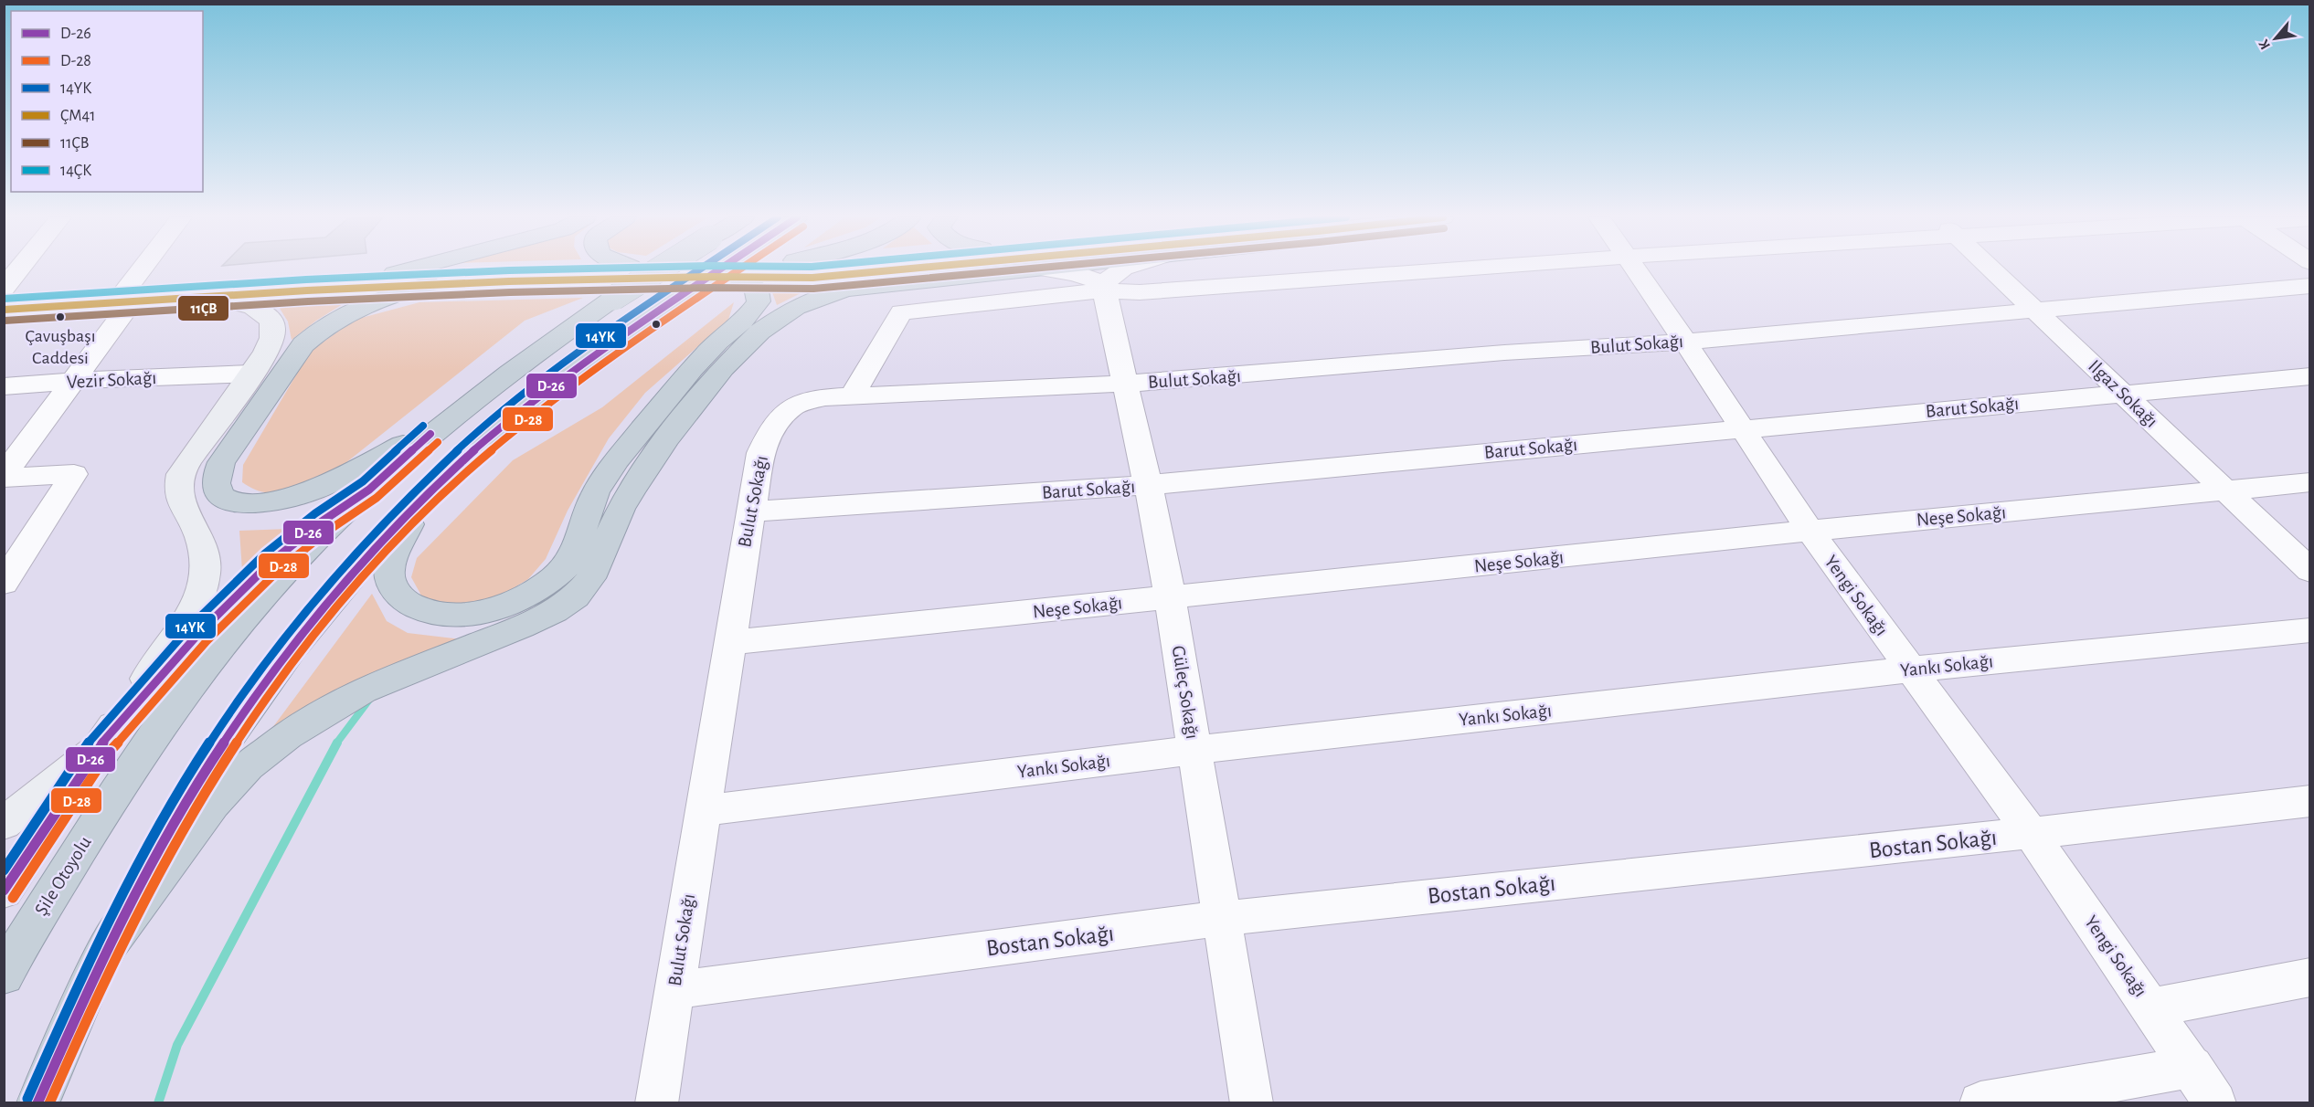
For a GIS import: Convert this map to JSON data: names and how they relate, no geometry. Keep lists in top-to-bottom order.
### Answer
{
  "streets": {
    "highway": ["Şile Otoyolu"],
    "street": [
      "Bulut Sokağı",
      "Vezir Sokağı",
      "Ilgaz Sokağı",
      "Barut Sokağı",
      "Neşe Sokağı",
      "Yengi Sokağı",
      "Yankı Sokağı",
      "Güleç Sokağı",
      "Bostan Sokağı"
    ]
  },
  "crossings": [
    ["Bulut Sokağı", "Ilgaz Sokağı"],
    ["Bulut Sokağı", "Barut Sokağı"],
    ["Bulut Sokağı", "Neşe Sokağı"],
    ["Bulut Sokağı", "Yengi Sokağı"],
    ["Bulut Sokağı", "Yankı Sokağı"],
    ["Bulut Sokağı", "Güleç Sokağı"],
    ["Bulut Sokağı", "Bostan Sokağı"],
    ["Ilgaz Sokağı", "Barut Sokağı"],
    ["Ilgaz Sokağı", "Neşe Sokağı"],
    ["Barut Sokağı", "Yengi Sokağı"],
    ["Barut Sokağı", "Güleç Sokağı"],
    ["Neşe Sokağı", "Yengi Sokağı"],
    ["Neşe Sokağı", "Güleç Sokağı"],
    ["Yengi Sokağı", "Yankı Sokağı"],
    ["Yengi Sokağı", "Bostan Sokağı"],
    ["Yankı Sokağı", "Güleç Sokağı"],
    ["Güleç Sokağı", "Bostan Sokağı"]
  ],
  "places": ["Çavuşbaşı Caddesi"],
  "lines": [
    "transit line D-26",
    "transit line D-28",
    "transit line 14YK",
    "transit line ÇM41",
    "transit line 11ÇB",
    "transit line 14ÇK"
  ],
  "legend": [
    "D-26",
    "D-28",
    "14YK",
    "ÇM41",
    "11ÇB",
    "14ÇK"
  ],
  "north": "bottom left"
}
